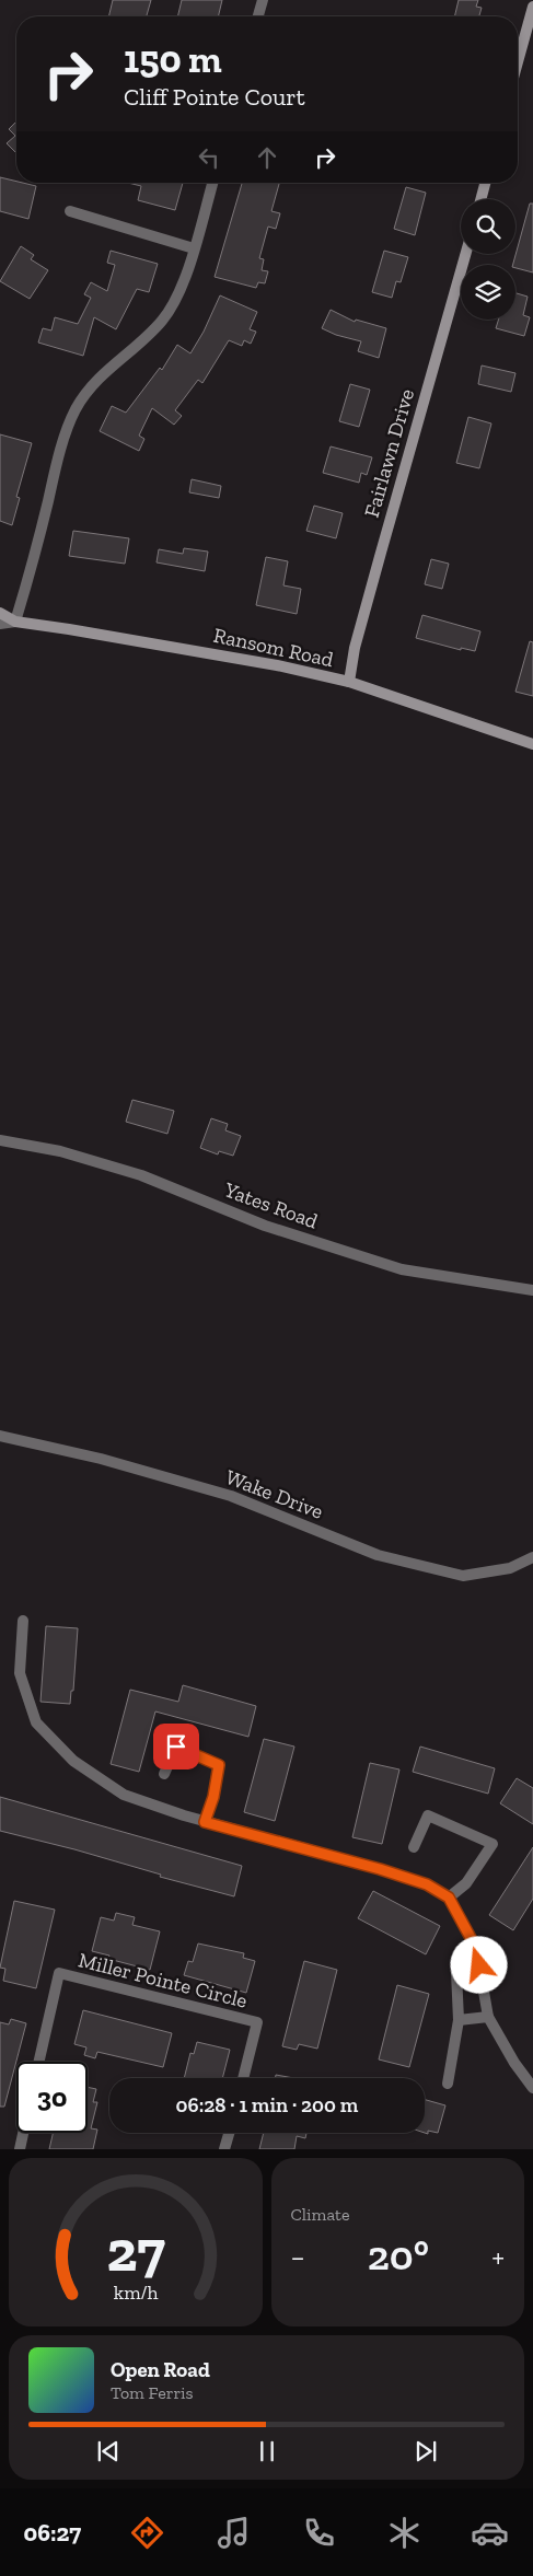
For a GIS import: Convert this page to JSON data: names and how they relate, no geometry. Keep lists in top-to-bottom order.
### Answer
{
  "streets": {
    "street": [
      "Fairlawn Drive",
      "Ransom Road",
      "Yates Road",
      "Wake Drive",
      "Miller Pointe Circle"
    ]
  },
  "crossings": [
    ["Fairlawn Drive", "Ransom Road"]
  ],
  "page": {
    "turn": ["150 m", "Cliff Pointe Court"],
    "limit": "30",
    "trip": "06:28 · 1 min · 200 m",
    "tile": "Climate",
    "heat": ["−", "20°", "+"],
    "song": ["Open Road", "Tom Ferris"],
    "tabs": "06:27",
    "gauge": ["27", "km/h"]
  }
}
